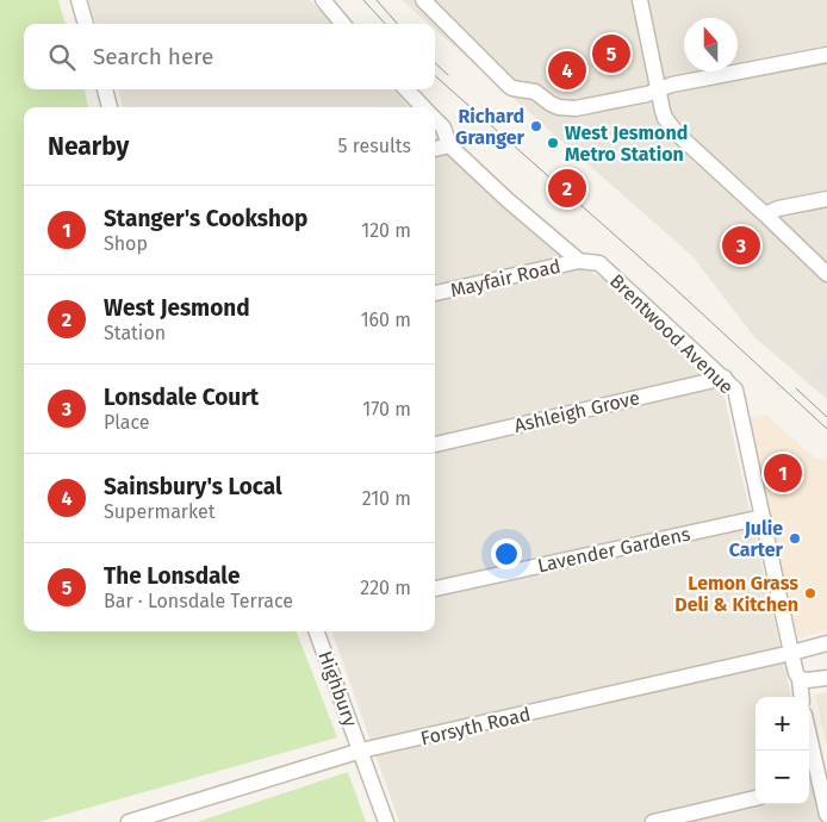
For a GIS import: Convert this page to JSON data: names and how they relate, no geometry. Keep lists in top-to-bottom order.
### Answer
{
  "streets": {
    "street": [
      "Mayfair Road",
      "Brentwood Avenue",
      "Ashleigh Grove",
      "Lavender Gardens",
      "Highbury",
      "Forsyth Road"
    ]
  },
  "crossings": [
    ["Mayfair Road", "Brentwood Avenue"],
    ["Brentwood Avenue", "Ashleigh Grove"],
    ["Brentwood Avenue", "Lavender Gardens"],
    ["Brentwood Avenue", "Forsyth Road"],
    ["Highbury", "Forsyth Road"]
  ],
  "places": [
    "Richard Granger",
    "West Jesmond Metro Station",
    "Julie Carter",
    "Lemon Grass Deli & Kitchen"
  ],
  "north": "top",
  "page": {
    "search": "Search here",
    "pins": [
      "5",
      "4",
      "2",
      "3",
      "1"
    ],
    "heading": ["Nearby", "5 results"],
    "list": [
      {
        "mark": "1",
        "name": "Stanger's Cookshop",
        "note": "Shop",
        "value": "120 m"
      },
      {
        "mark": "2",
        "name": "West Jesmond",
        "note": "Station",
        "value": "160 m"
      },
      {
        "mark": "3",
        "name": "Lonsdale Court",
        "note": "Place",
        "value": "170 m"
      },
      {
        "mark": "4",
        "name": "Sainsbury's Local",
        "note": "Supermarket",
        "value": "210 m"
      },
      {
        "mark": "5",
        "name": "The Lonsdale",
        "note": "Bar · Lonsdale Terrace",
        "value": "220 m"
      }
    ],
    "map_buttons": ["+", "−"]
  }
}
